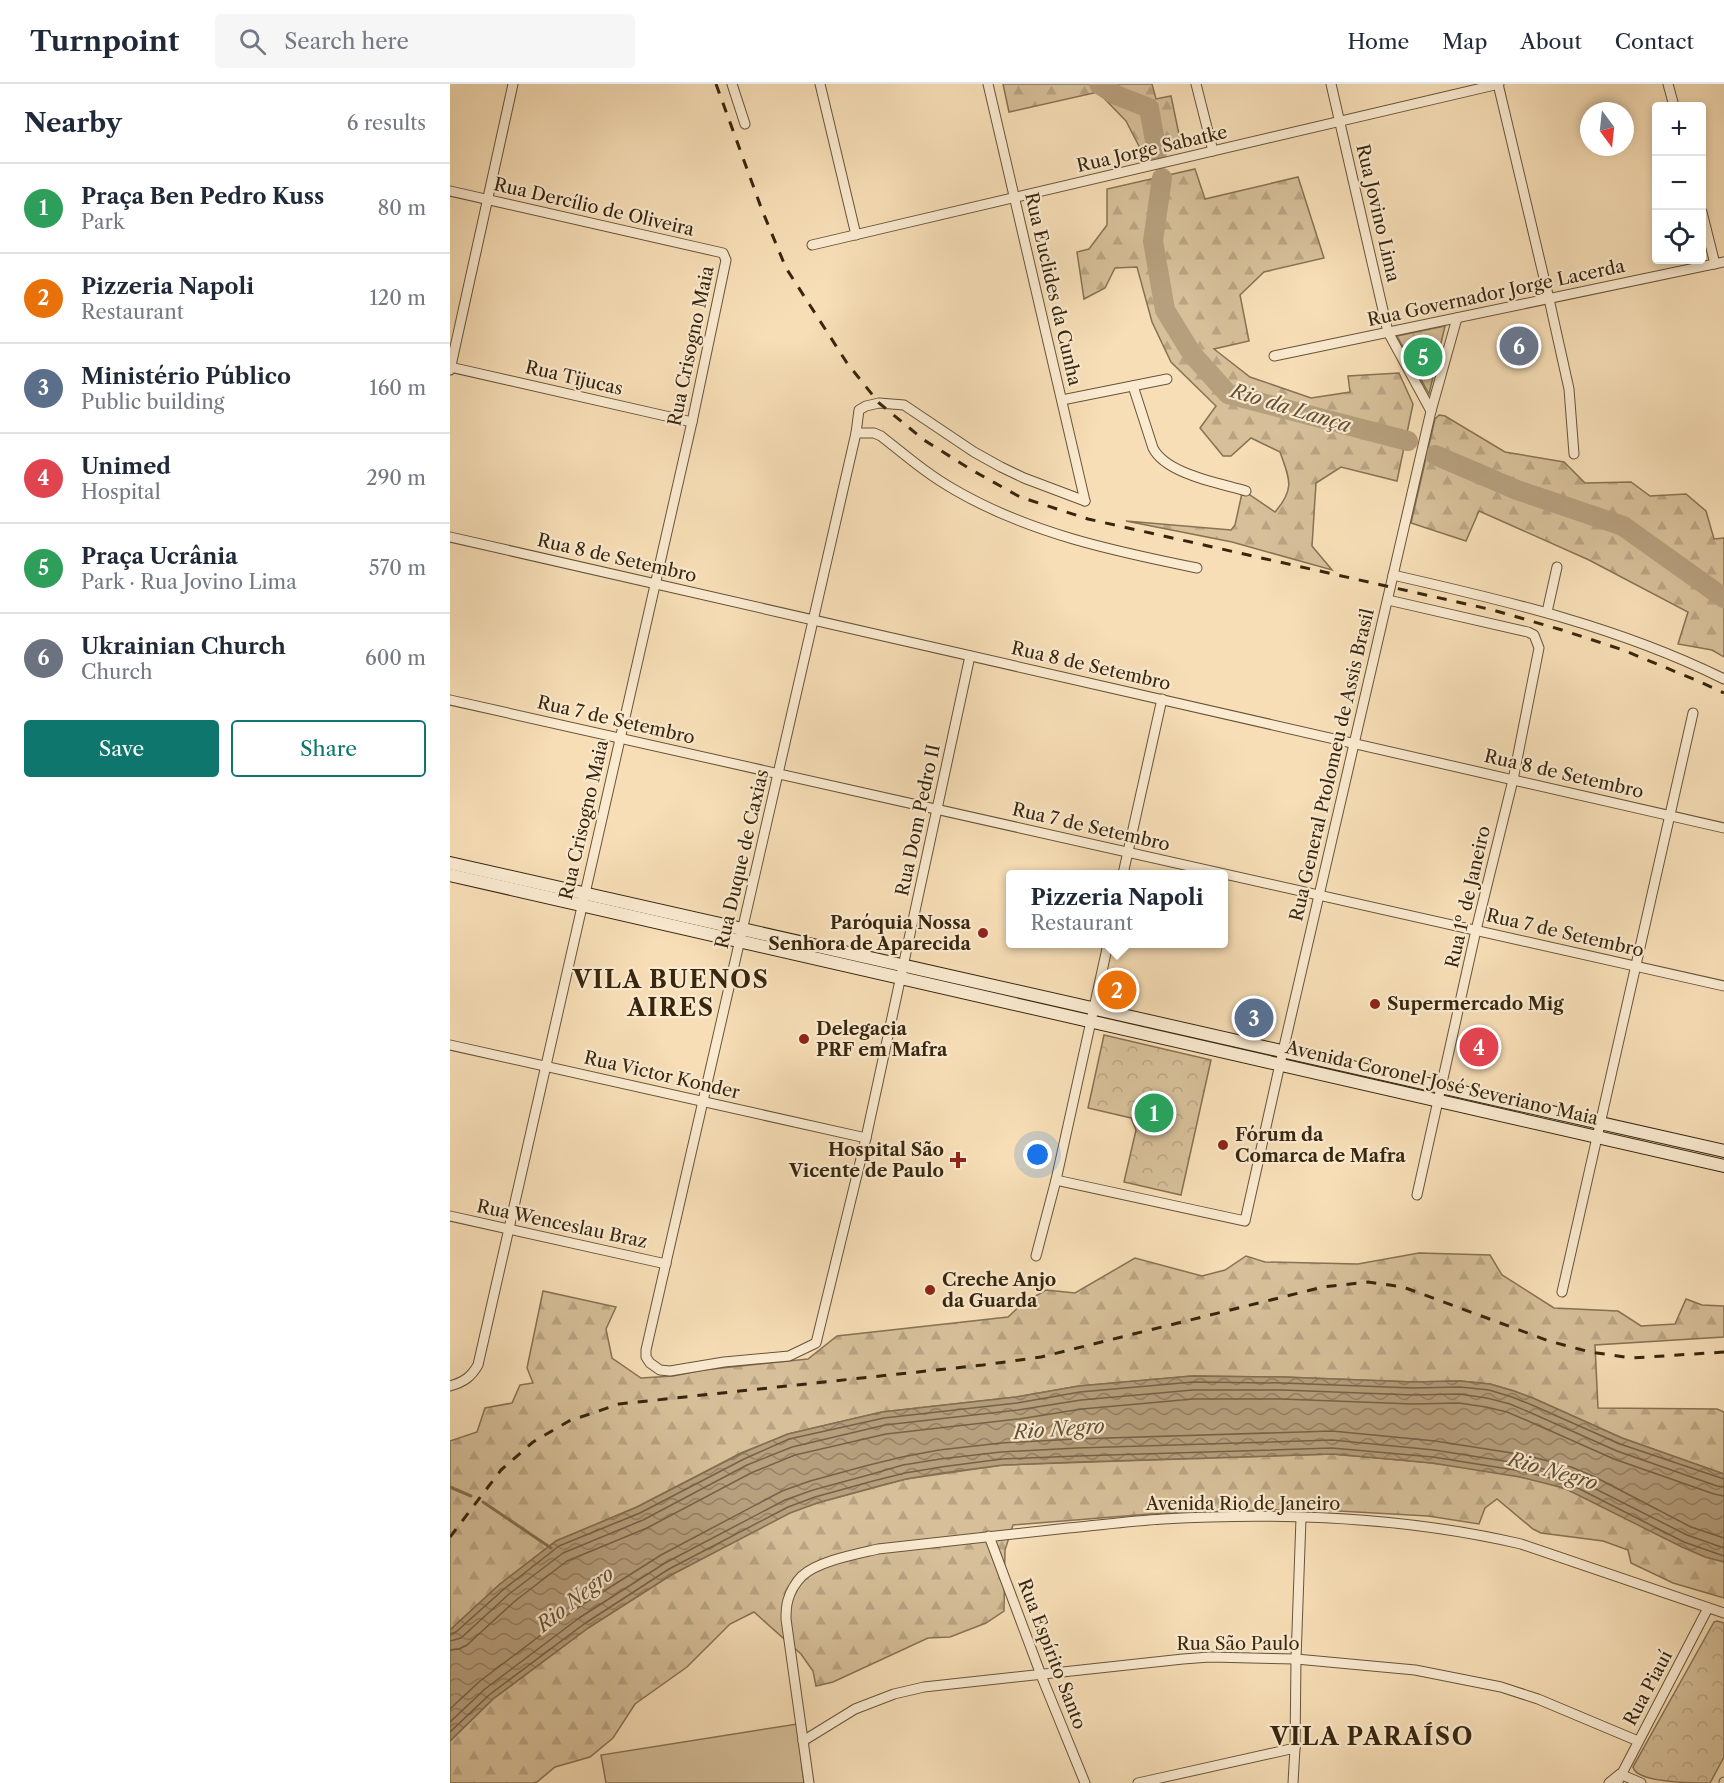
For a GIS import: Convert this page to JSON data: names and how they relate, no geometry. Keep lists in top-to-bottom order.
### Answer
{
  "streets": {
    "main road": ["Avenida Coronel José Severiano Maia"],
    "street": [
      "Rua Jorge Sabatke",
      "Rua Dercílio de Oliveira",
      "Rua Jovino Lima",
      "Rua Euclides da Cunha",
      "Rua Governador Jorge Lacerda",
      "Rua Crisogno Maia",
      "Rua Tijucas",
      "Rua 8 de Setembro",
      "Rua 7 de Setembro",
      "Rua General Ptolomeu de Assis Brasil",
      "Rua Dom Pedro II",
      "Rua Duque de Caxias",
      "Rua 1º de Janeiro",
      "Rua Victor Konder",
      "Rua Wenceslau Braz",
      "Avenida Rio de Janeiro",
      "Rua São Paulo",
      "Rua Espírito Santo",
      "Rua Piauí"
    ]
  },
  "crossings": [
    ["Rua Jorge Sabatke", "Rua Jovino Lima"],
    ["Rua Jorge Sabatke", "Rua Euclides da Cunha"],
    ["Rua Dercílio de Oliveira", "Rua Crisogno Maia"],
    ["Rua Jovino Lima", "Rua Governador Jorge Lacerda"],
    ["Rua Jovino Lima", "Rua General Ptolomeu de Assis Brasil"],
    ["Rua Euclides da Cunha", "Rua Duque de Caxias"],
    ["Rua Governador Jorge Lacerda", "Rua General Ptolomeu de Assis Brasil"],
    ["Rua Crisogno Maia", "Rua Tijucas"],
    ["Rua Crisogno Maia", "Rua 8 de Setembro"],
    ["Rua Crisogno Maia", "Rua 7 de Setembro"],
    ["Rua Crisogno Maia", "Rua Victor Konder"],
    ["Rua Crisogno Maia", "Avenida Coronel José Severiano Maia"],
    ["Rua Crisogno Maia", "Rua Wenceslau Braz"],
    ["Rua 8 de Setembro", "Rua General Ptolomeu de Assis Brasil"],
    ["Rua 8 de Setembro", "Rua Dom Pedro II"],
    ["Rua 8 de Setembro", "Rua Duque de Caxias"],
    ["Rua 8 de Setembro", "Rua 1º de Janeiro"],
    ["Rua 7 de Setembro", "Rua General Ptolomeu de Assis Brasil"],
    ["Rua 7 de Setembro", "Rua Dom Pedro II"],
    ["Rua 7 de Setembro", "Rua Duque de Caxias"],
    ["Rua 7 de Setembro", "Rua 1º de Janeiro"],
    ["Rua General Ptolomeu de Assis Brasil", "Rua 1º de Janeiro"],
    ["Rua General Ptolomeu de Assis Brasil", "Avenida Coronel José Severiano Maia"],
    ["Rua Dom Pedro II", "Rua Duque de Caxias"],
    ["Rua Dom Pedro II", "Rua Victor Konder"],
    ["Rua Dom Pedro II", "Avenida Coronel José Severiano Maia"],
    ["Rua Duque de Caxias", "Rua Victor Konder"],
    ["Rua Duque de Caxias", "Avenida Coronel José Severiano Maia"],
    ["Rua Duque de Caxias", "Rua Wenceslau Braz"],
    ["Rua 1º de Janeiro", "Avenida Coronel José Severiano Maia"],
    ["Avenida Rio de Janeiro", "Rua São Paulo"],
    ["Avenida Rio de Janeiro", "Rua Espírito Santo"],
    ["Avenida Rio de Janeiro", "Rua Piauí"],
    ["Rua São Paulo", "Rua Espírito Santo"],
    ["Rua São Paulo", "Rua Piauí"]
  ],
  "districts": ["VILA BUENOS AIRES", "VILA PARAÍSO"],
  "water": ["Rio da Lança", "Rio Negro"],
  "places": {
    "other": [
      "Paróquia Nossa Senhora de Aparecida",
      "Supermercado Mig",
      "Delegacia PRF em Mafra",
      "Fórum da Comarca de Mafra",
      "Creche Anjo da Guarda"
    ],
    "health": ["Hospital São Vicente de Paulo"]
  },
  "north": "bottom",
  "page": {
    "header": "Turnpoint",
    "search": "Search here",
    "nav": [
      "Home",
      "Map",
      "About",
      "Contact"
    ],
    "heading": ["Nearby", "6 results"],
    "map_buttons": ["+", "−"],
    "list": [
      {
        "mark": "1",
        "name": "Praça Ben Pedro Kuss",
        "note": "Park",
        "value": "80 m"
      },
      {
        "mark": "2",
        "name": "Pizzeria Napoli",
        "note": "Restaurant",
        "value": "120 m"
      },
      {
        "mark": "3",
        "name": "Ministério Público",
        "note": "Public building",
        "value": "160 m"
      },
      {
        "mark": "4",
        "name": "Unimed",
        "note": "Hospital",
        "value": "290 m"
      },
      {
        "mark": "5",
        "name": "Praça Ucrânia",
        "note": "Park · Rua Jovino Lima",
        "value": "570 m"
      },
      {
        "mark": "6",
        "name": "Ukrainian Church",
        "note": "Church",
        "value": "600 m"
      }
    ],
    "pins": [
      "6",
      "5",
      "2",
      "3",
      "4",
      "1"
    ],
    "buttons": ["Save", "Share"],
    "popup": ["Pizzeria Napoli", "Restaurant"]
  }
}
